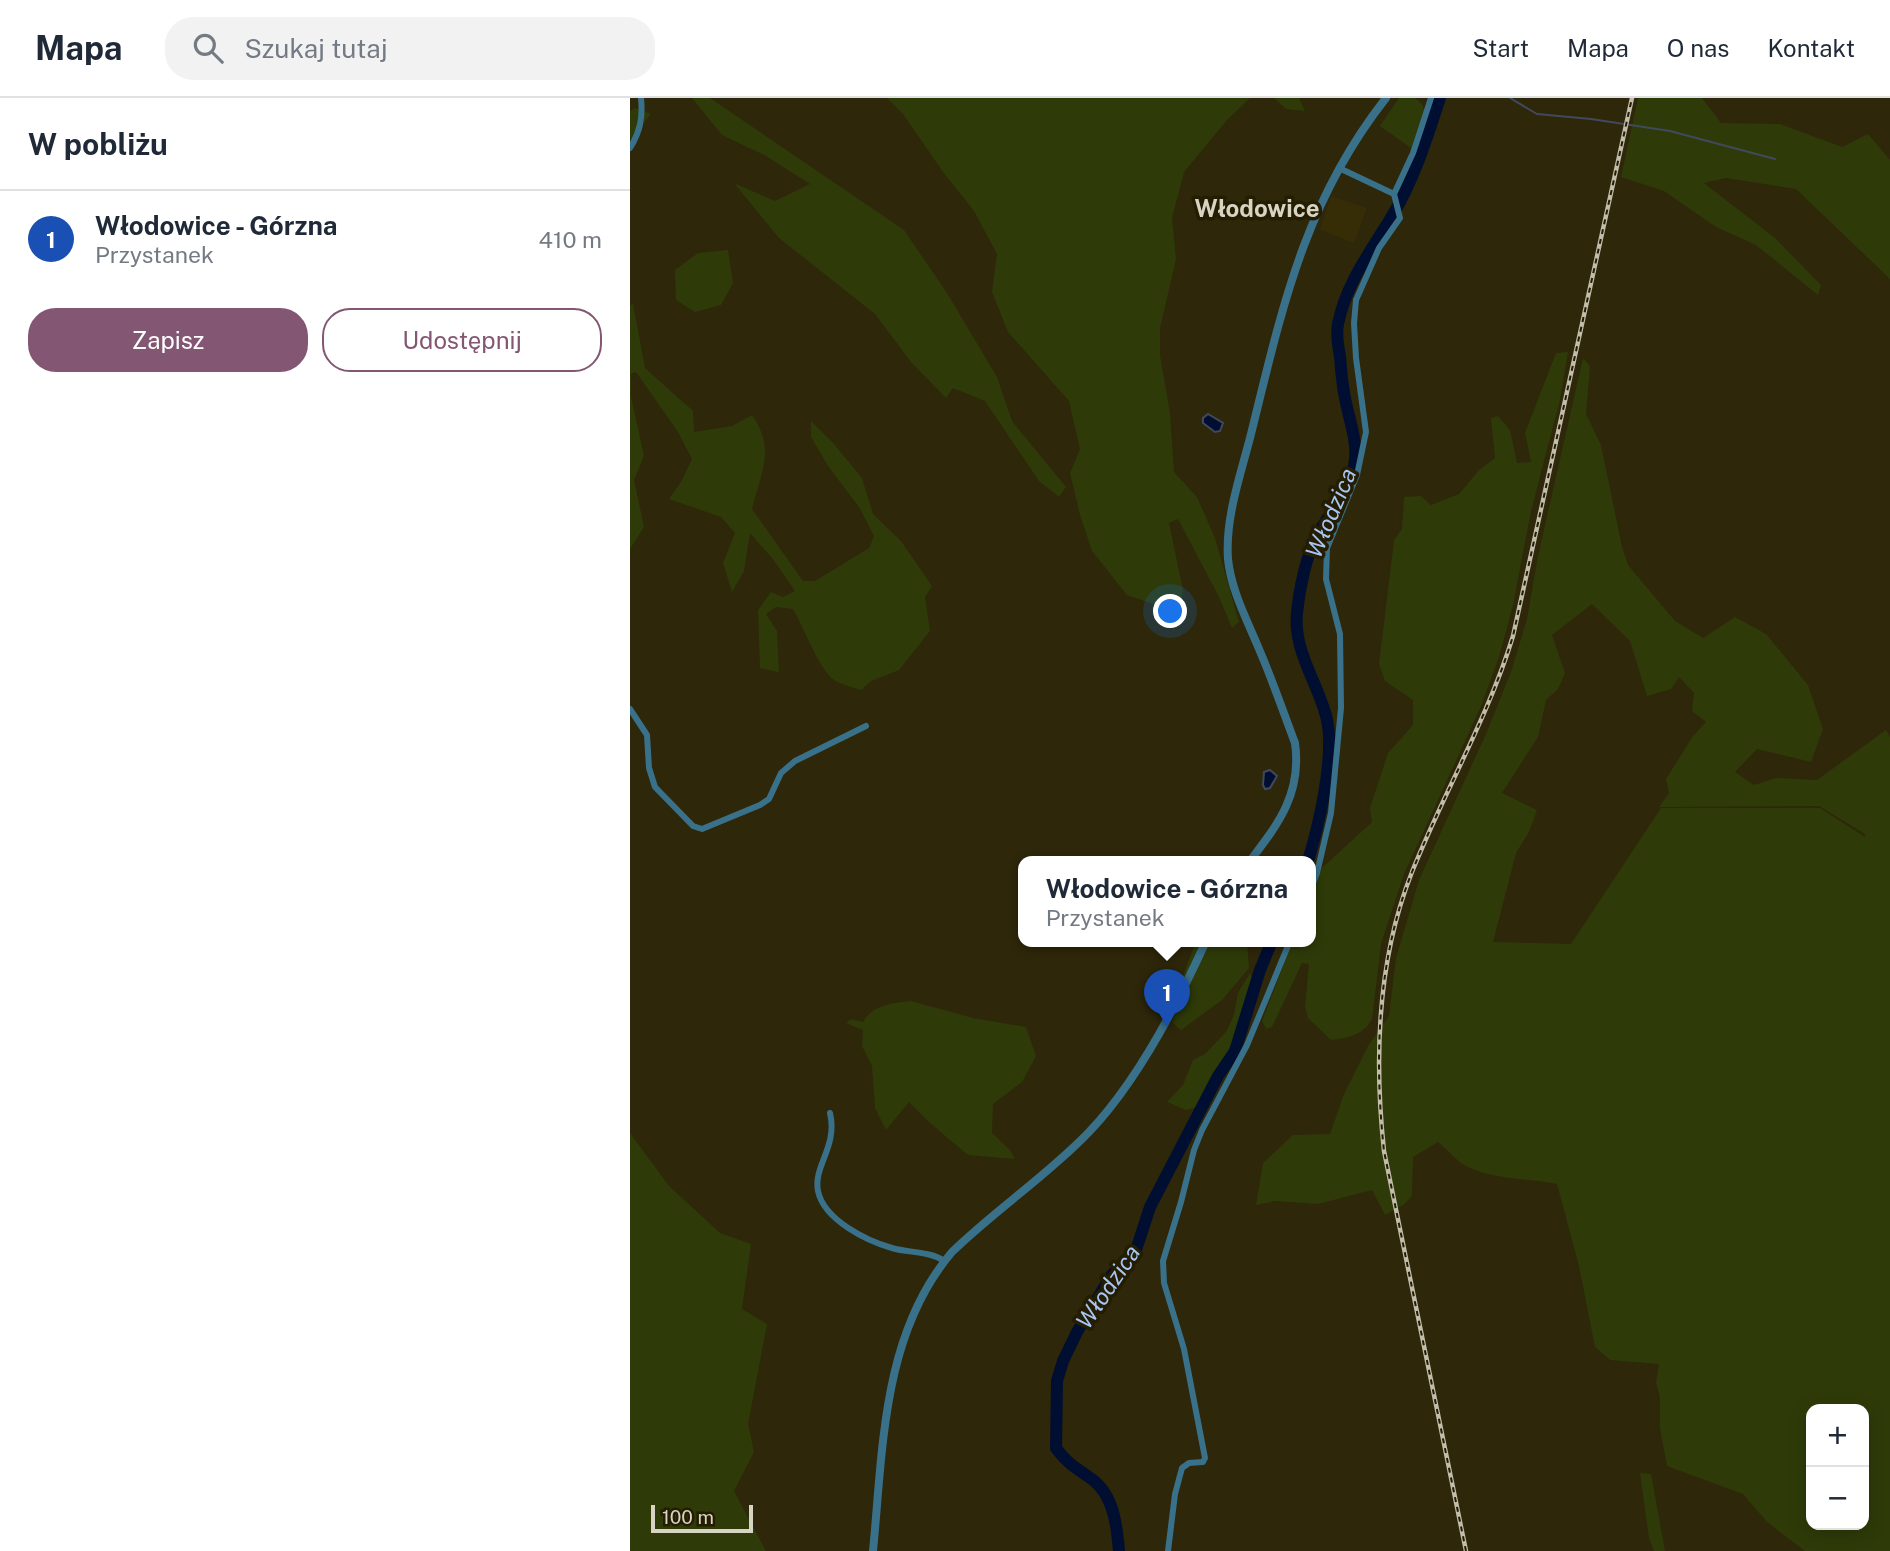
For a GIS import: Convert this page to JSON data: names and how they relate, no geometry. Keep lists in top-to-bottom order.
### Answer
{
  "districts": ["Włodowice"],
  "water": ["Włodzica"],
  "scale_bar": "100 m",
  "page": {
    "header": "Mapa",
    "search": "Szukaj tutaj",
    "nav": [
      "Start",
      "Mapa",
      "O nas",
      "Kontakt"
    ],
    "heading": "W pobliżu",
    "list": [
      {
        "mark": "1",
        "name": "Włodowice - Górzna",
        "note": "Przystanek",
        "value": "410 m"
      }
    ],
    "buttons": ["Zapisz", "Udostępnij"],
    "popup": ["Włodowice - Górzna", "Przystanek"],
    "pins": "1",
    "map_buttons": ["+", "−"],
    "scale": "100 m"
  }
}
